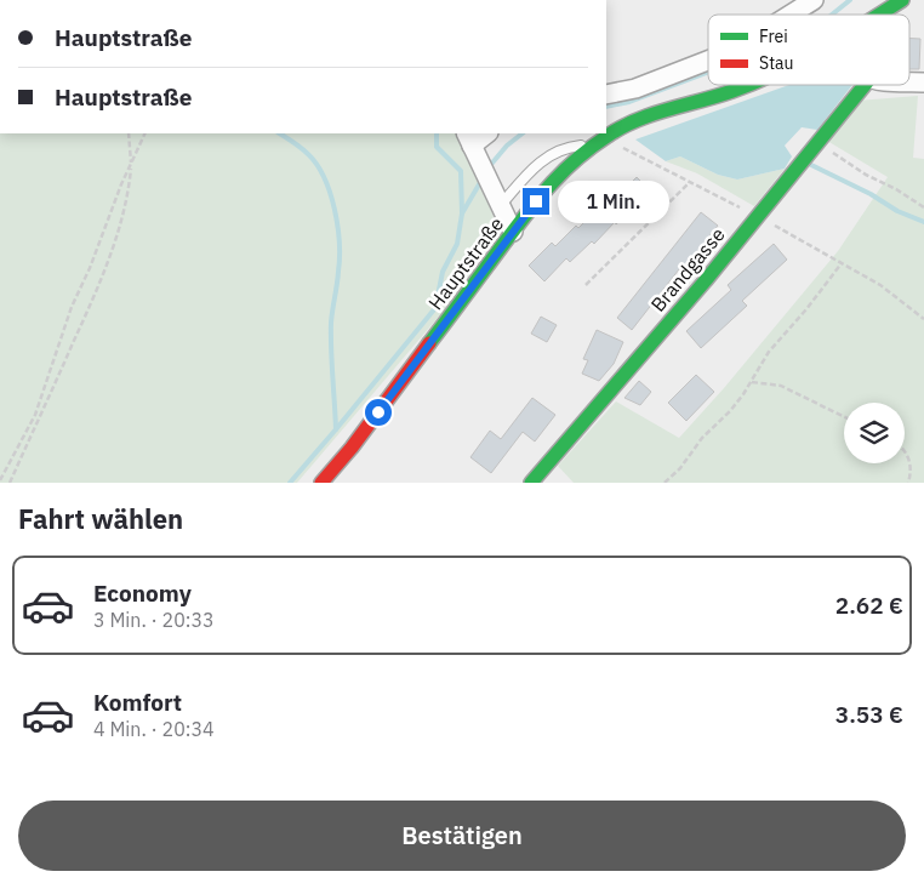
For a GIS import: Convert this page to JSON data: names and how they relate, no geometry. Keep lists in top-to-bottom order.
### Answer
{
  "streets": {
    "main road": ["Hauptstraße", "Brandgasse"]
  },
  "legend": ["Frei", "Stau"],
  "page": {
    "banner": ["Hauptstraße", "Hauptstraße"],
    "bubble": "1 Min.",
    "heading": "Fahrt wählen",
    "list": [
      {
        "name": "Economy",
        "note": "3 Min. · 20:33",
        "value": "2.62 €"
      },
      {
        "name": "Komfort",
        "note": "4 Min. · 20:34",
        "value": "3.53 €"
      }
    ],
    "buttons": "Bestätigen"
  }
}
